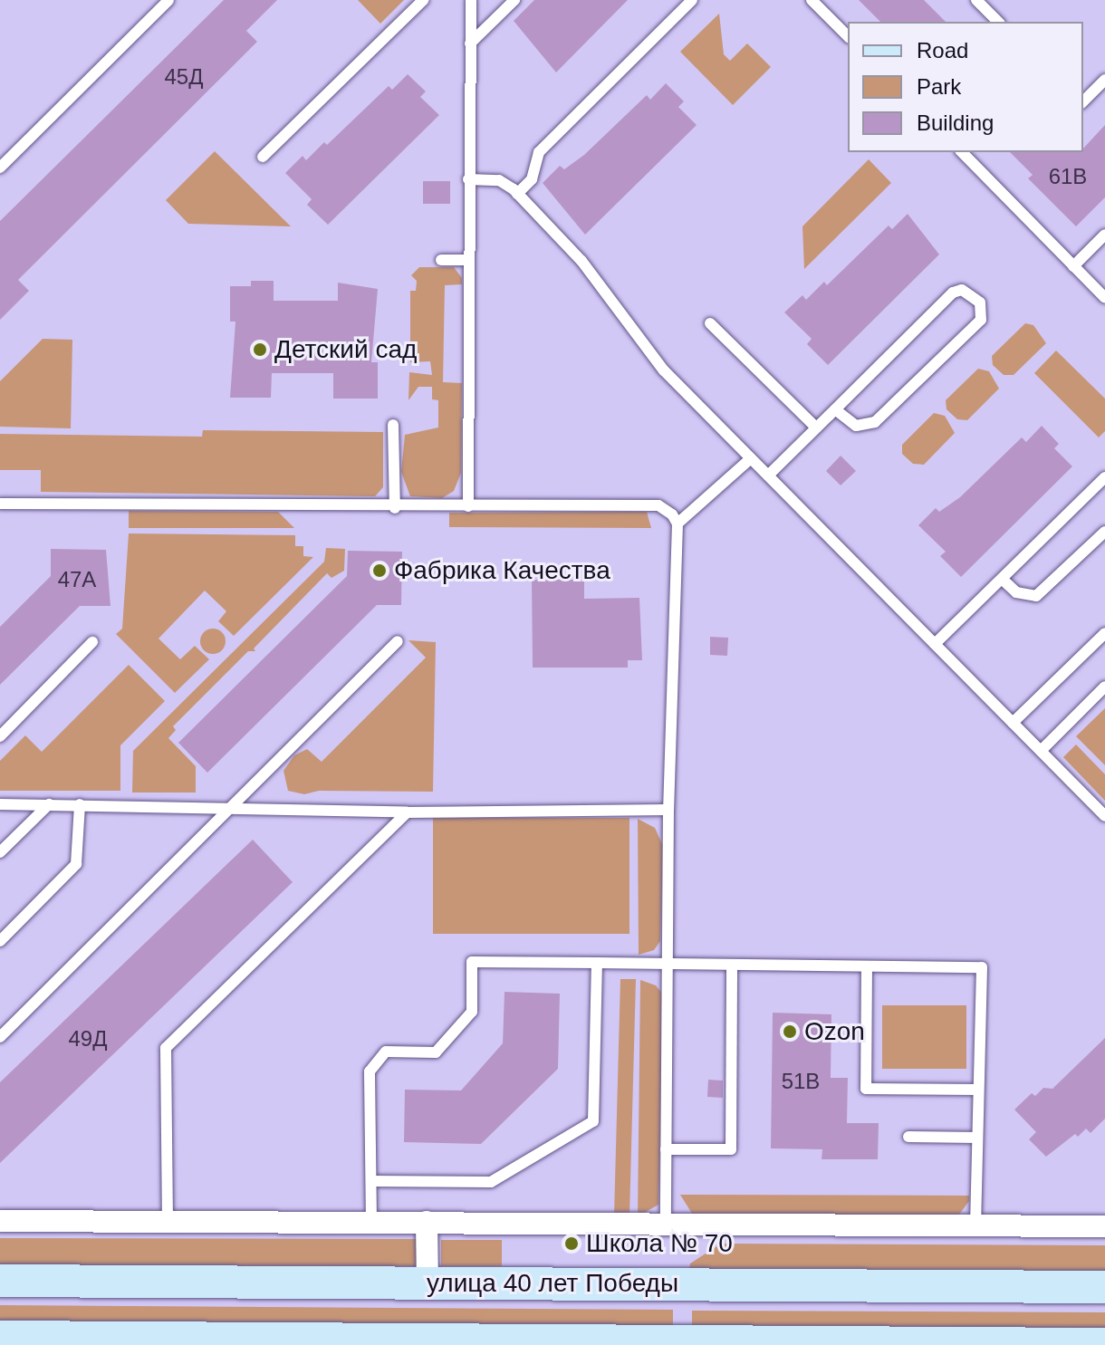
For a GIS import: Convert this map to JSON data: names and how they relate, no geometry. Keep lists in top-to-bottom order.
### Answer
{
  "streets": {
    "main road": ["улица 40 лет Победы"]
  },
  "places": [
    "Детский сад",
    "Фабрика Качества",
    "Ozon",
    "Школа № 70"
  ],
  "house_numbers": [
    "45Д",
    "61В",
    "47А",
    "49Д",
    "51В"
  ],
  "legend": ["Road", "Park", "Building"]
}
